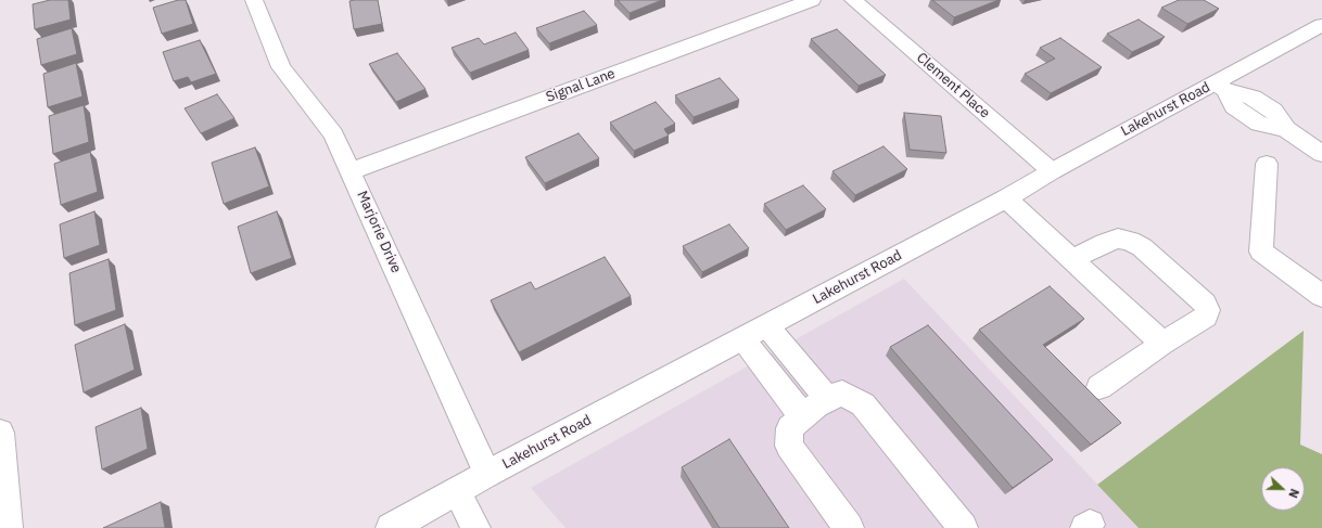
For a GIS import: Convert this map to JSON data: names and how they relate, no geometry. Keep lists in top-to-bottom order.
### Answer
{
  "streets": {
    "street": [
      "Signal Lane",
      "Clement Place",
      "Lakehurst Road",
      "Marjorie Drive"
    ]
  },
  "crossings": [
    ["Signal Lane", "Marjorie Drive"],
    ["Clement Place", "Lakehurst Road"],
    ["Lakehurst Road", "Marjorie Drive"]
  ],
  "north": "right"
}
